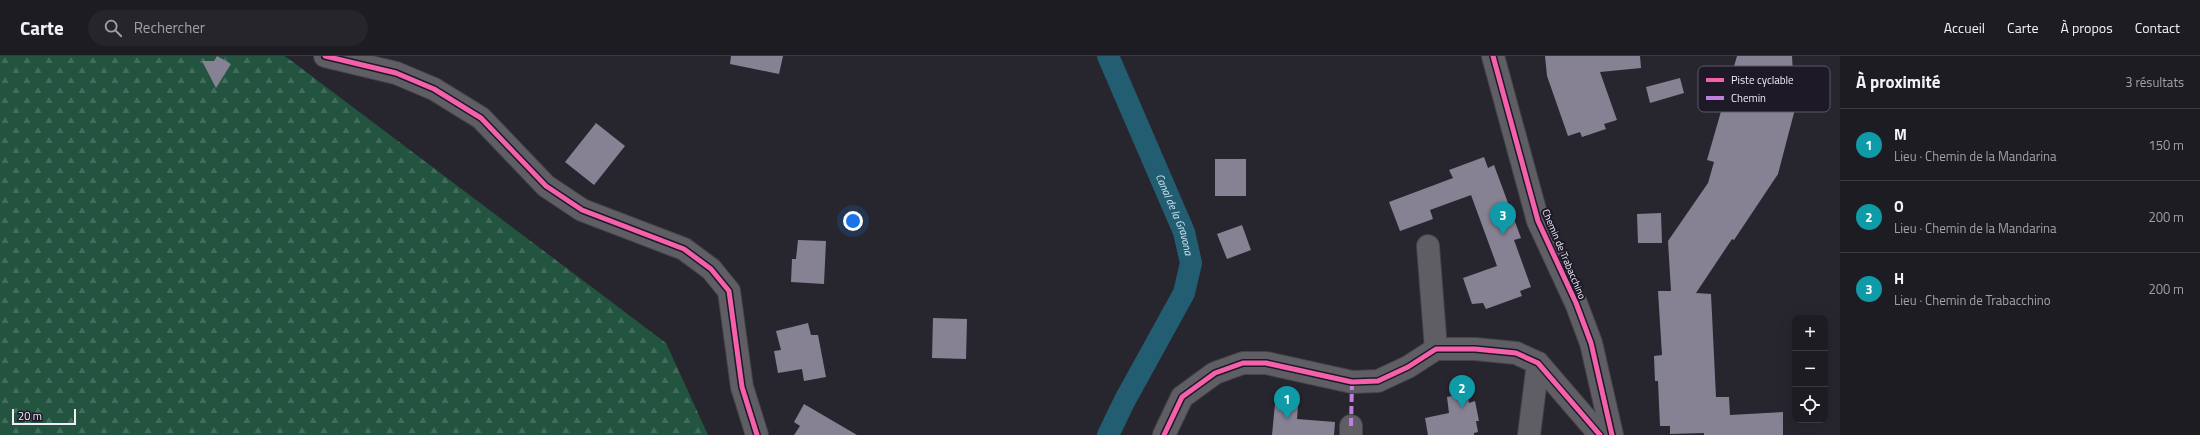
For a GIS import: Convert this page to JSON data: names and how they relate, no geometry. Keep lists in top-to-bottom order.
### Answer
{
  "streets": {
    "street": ["Chemin de Trabacchino"]
  },
  "water": ["Canal de la Gravona"],
  "legend": ["Piste cyclable", "Chemin"],
  "scale_bar": "20 m",
  "page": {
    "header": "Carte",
    "search": "Rechercher",
    "nav": [
      "Accueil",
      "Carte",
      "À propos",
      "Contact"
    ],
    "heading": ["À proximité", "3 résultats"],
    "list": [
      {
        "mark": "1",
        "name": "M",
        "note": "Lieu · Chemin de la Mandarina",
        "value": "150 m"
      },
      {
        "mark": "2",
        "name": "O",
        "note": "Lieu · Chemin de la Mandarina",
        "value": "200 m"
      },
      {
        "mark": "3",
        "name": "H",
        "note": "Lieu · Chemin de Trabacchino",
        "value": "200 m"
      }
    ],
    "pins": ["3", "2", "1"],
    "map_buttons": ["+", "−"],
    "scale": "20 m"
  }
}
